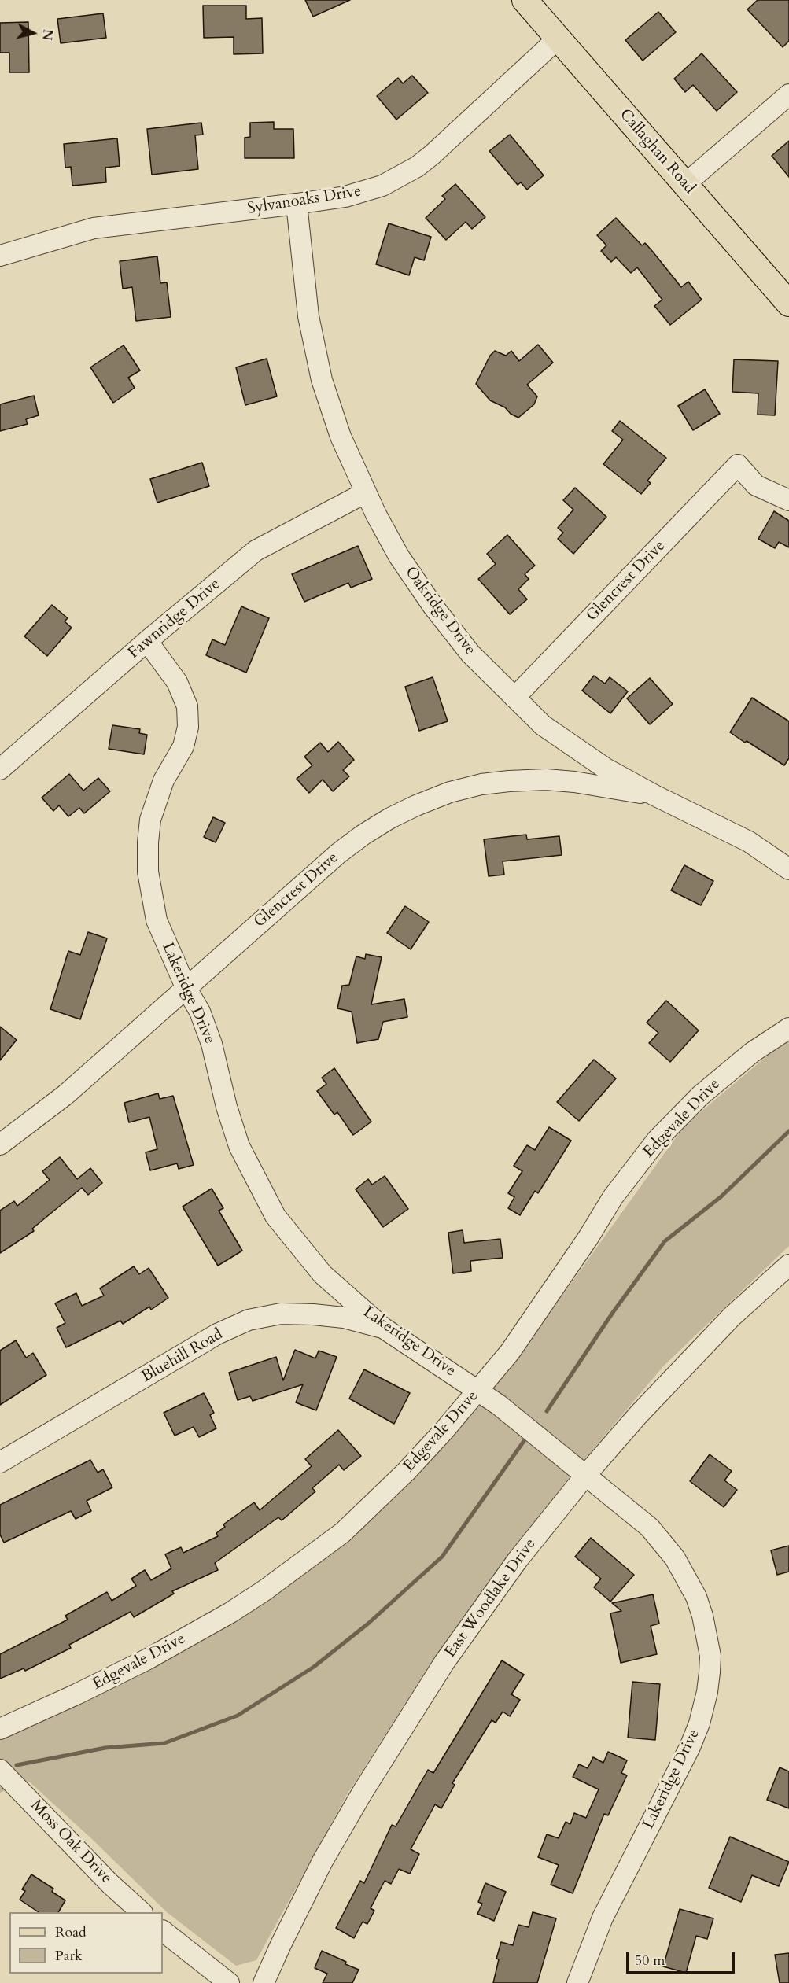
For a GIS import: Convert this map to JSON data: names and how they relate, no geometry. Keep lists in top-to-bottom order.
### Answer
{
  "streets": {
    "main road": ["Callaghan Road"],
    "street": [
      "Sylvanoaks Drive",
      "Glencrest Drive",
      "Oakridge Drive",
      "Fawnridge Drive",
      "Lakeridge Drive",
      "Edgevale Drive",
      "Bluehill Road",
      "East Woodlake Drive",
      "Moss Oak Drive"
    ]
  },
  "crossings": [
    ["Callaghan Road", "Sylvanoaks Drive"],
    ["Sylvanoaks Drive", "Oakridge Drive"],
    ["Glencrest Drive", "Oakridge Drive"],
    ["Glencrest Drive", "Lakeridge Drive"],
    ["Oakridge Drive", "Fawnridge Drive"],
    ["Fawnridge Drive", "Lakeridge Drive"],
    ["Lakeridge Drive", "Edgevale Drive"],
    ["Lakeridge Drive", "Bluehill Road"],
    ["Lakeridge Drive", "East Woodlake Drive"]
  ],
  "legend": ["Road", "Park"],
  "scale_bar": "50 m",
  "north": "right"
}
